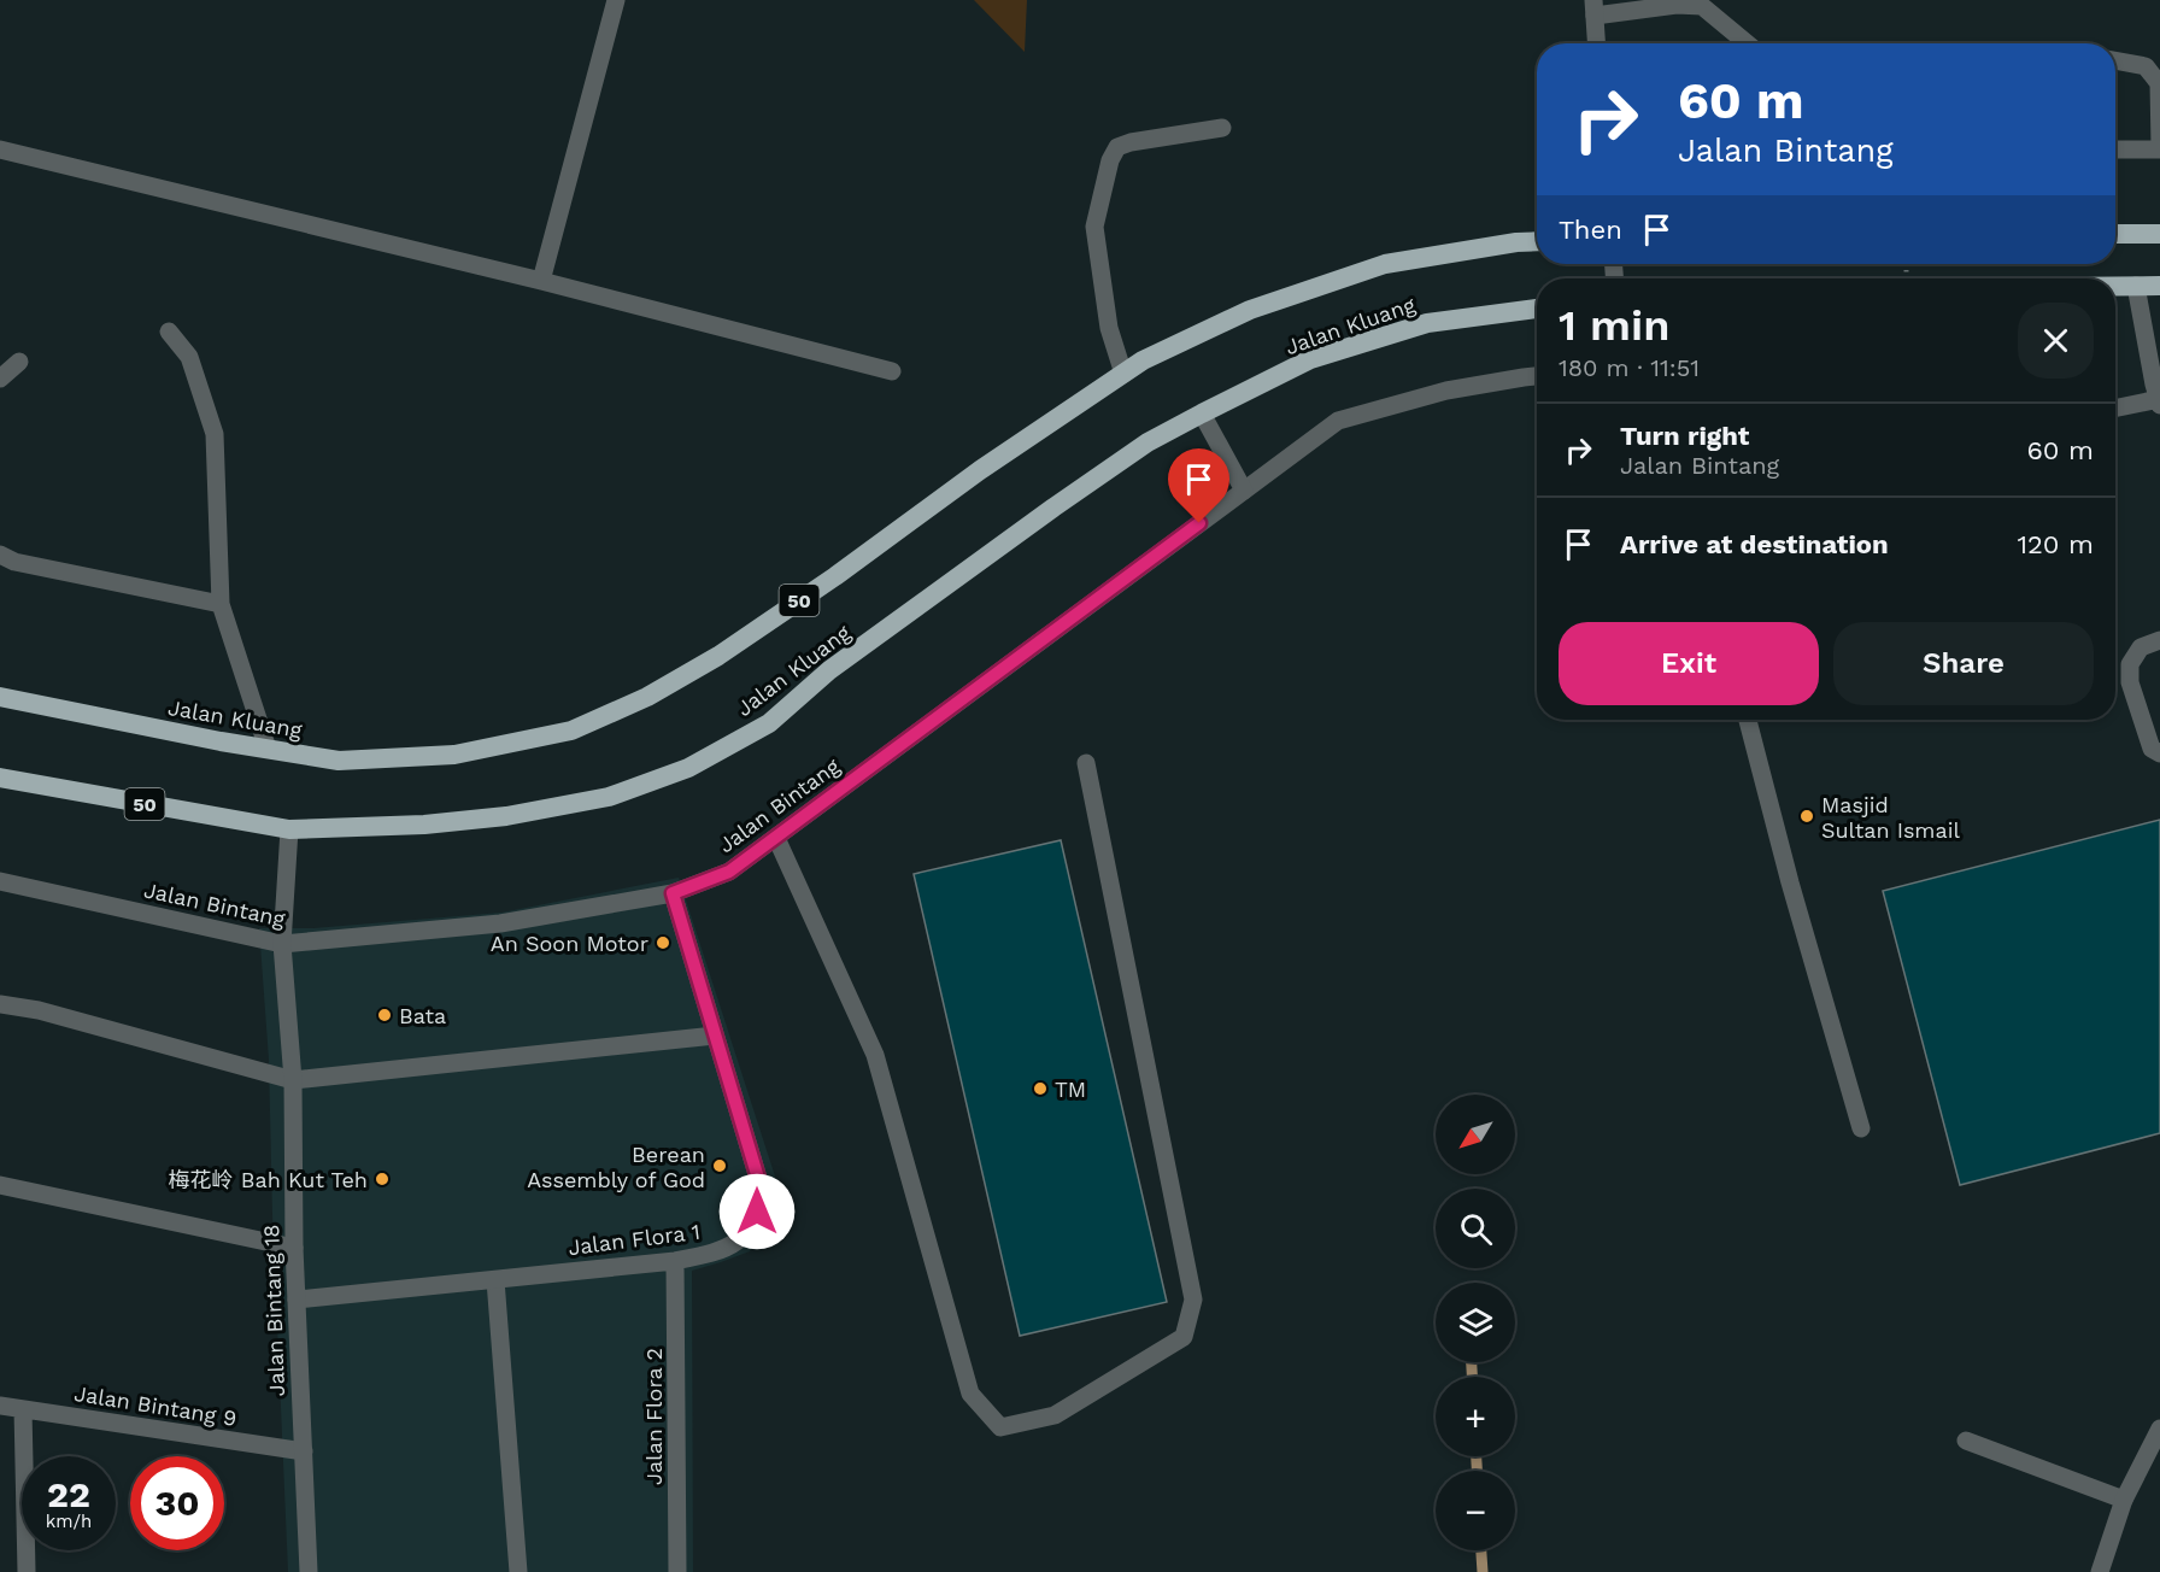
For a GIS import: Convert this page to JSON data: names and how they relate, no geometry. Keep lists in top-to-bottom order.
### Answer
{
  "streets": {
    "highway": ["Jalan Kluang", "50"],
    "street": [
      "Jalan Bintang",
      "Jalan Flora 1",
      "Jalan Bintang 18",
      "Jalan Bintang 9",
      "Jalan Flora 2"
    ]
  },
  "crossings": [
    ["Jalan Kluang", "Jalan Bintang 18"],
    ["Jalan Bintang", "Jalan Flora 1"],
    ["Jalan Bintang", "Jalan Bintang 18"],
    ["Jalan Flora 1", "Jalan Bintang 18"],
    ["Jalan Flora 1", "Jalan Flora 2"],
    ["Jalan Bintang 18", "Jalan Bintang 9"]
  ],
  "places": [
    "Masjid Sultan Ismail",
    "An Soon Motor",
    "Bata",
    "TM",
    "Berean Assembly of God",
    "梅花岭 Bah Kut Teh"
  ],
  "north": "bottom left",
  "page": {
    "turn": ["60 m", "Jalan Bintang"],
    "then": "Then",
    "heading": ["1 min", "180 m · 11:51"],
    "list": [
      {
        "name": "Turn right",
        "note": "Jalan Bintang",
        "value": "60 m"
      },
      {
        "name": "Arrive at destination",
        "value": "120 m"
      }
    ],
    "buttons": ["Exit", "Share"],
    "map_buttons": ["+", "−"],
    "speed": "22 km/h",
    "limit": "30"
  }
}
